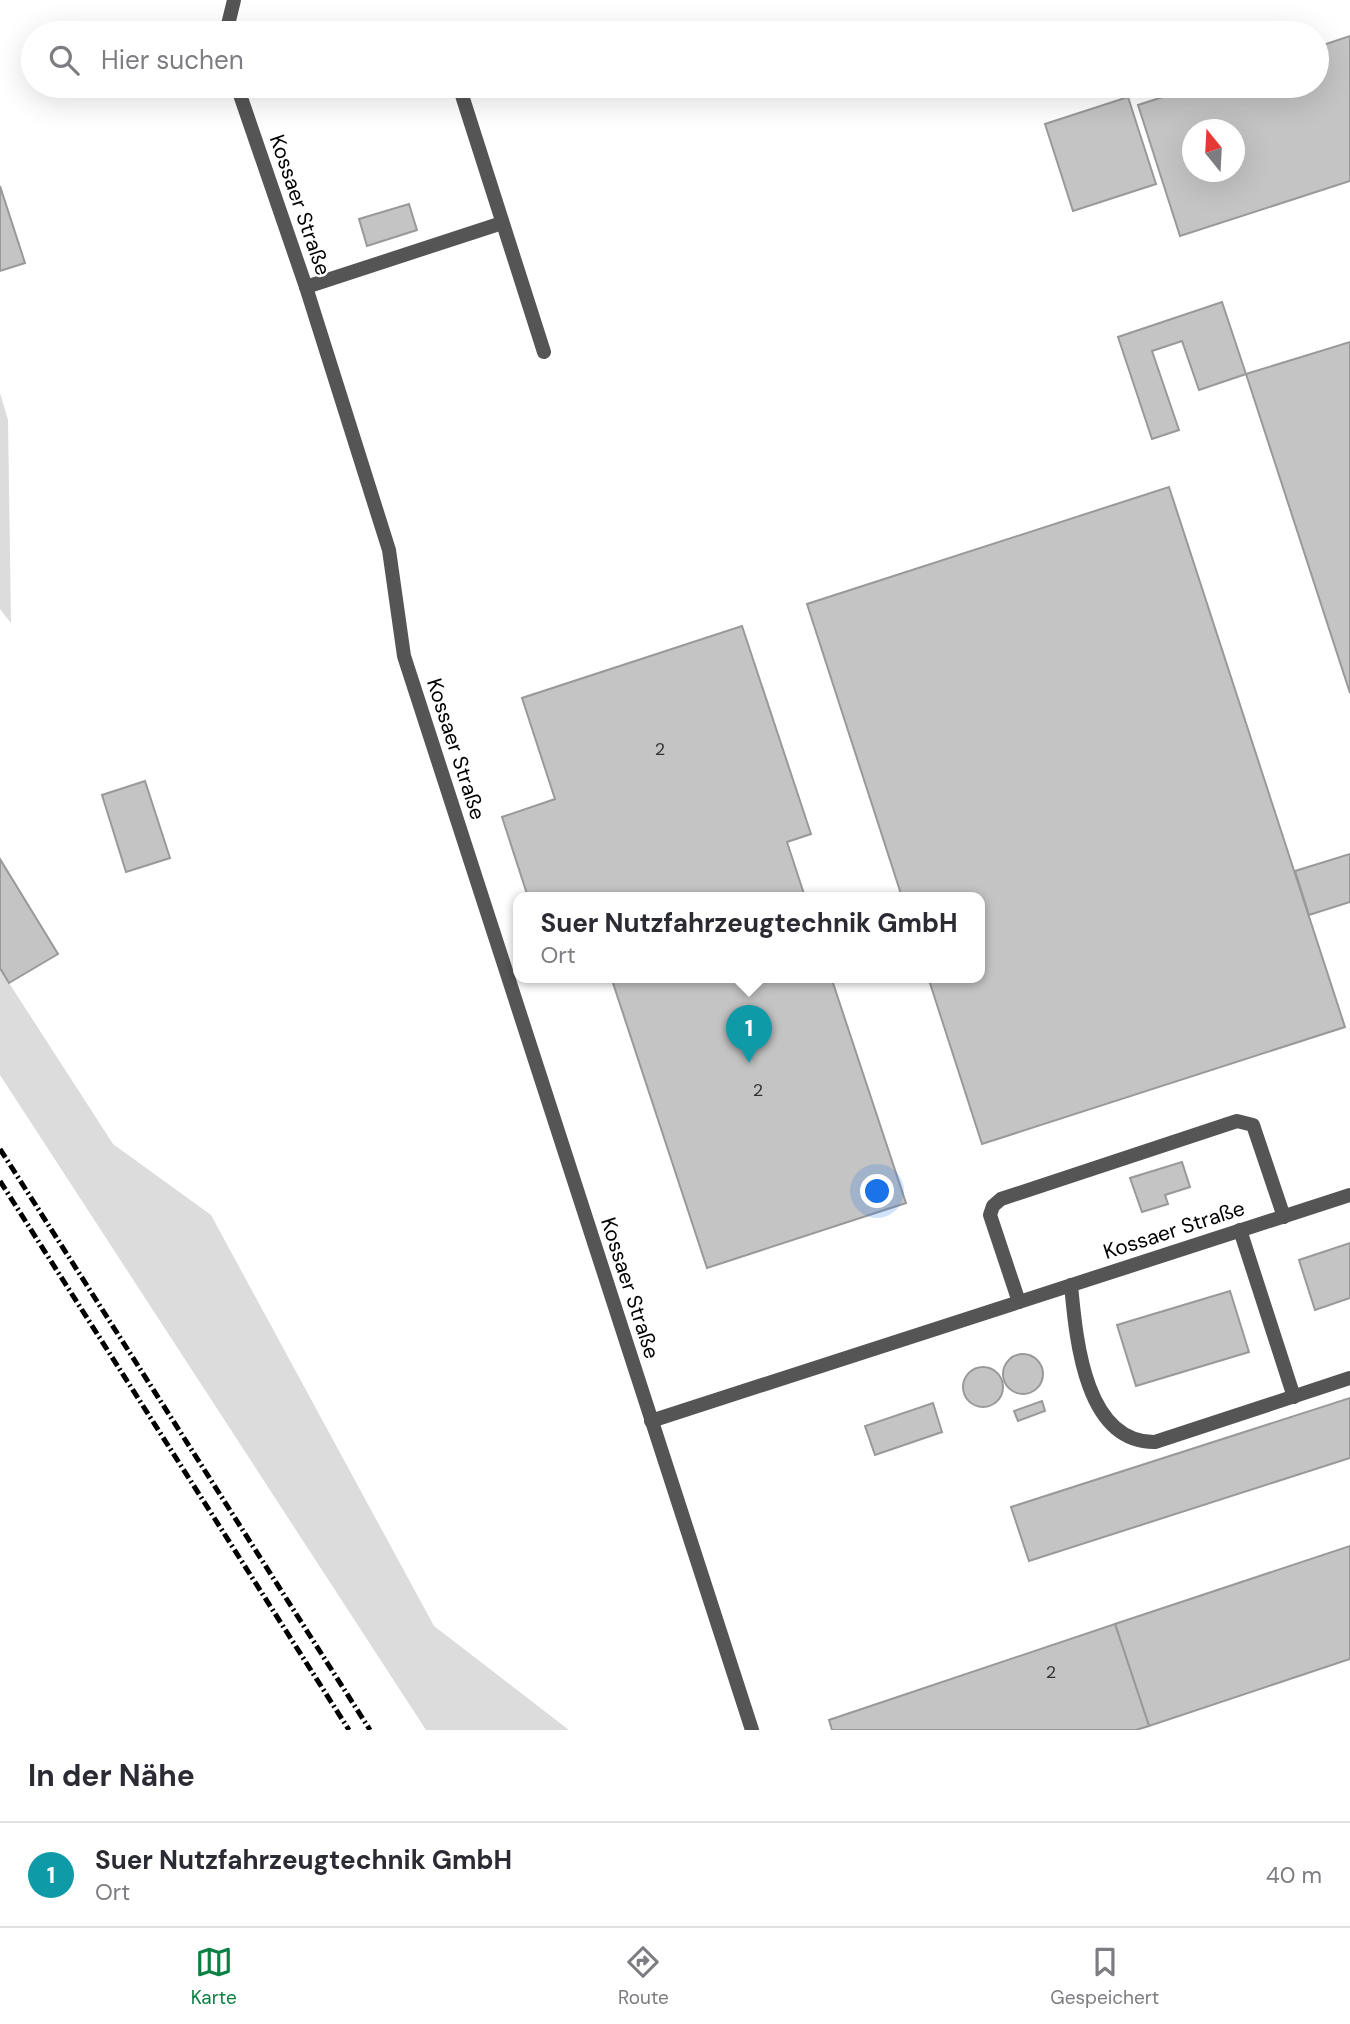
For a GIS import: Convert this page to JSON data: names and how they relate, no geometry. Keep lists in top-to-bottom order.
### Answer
{
  "streets": {
    "lane": ["Kossaer Straße"]
  },
  "house_numbers": ["2", "2", "2"],
  "north": "top",
  "page": {
    "search": "Hier suchen",
    "popup": ["Suer Nutzfahrzeugtechnik GmbH", "Ort"],
    "pins": "1",
    "heading": "In der Nähe",
    "list": [
      {
        "mark": "1",
        "name": "Suer Nutzfahrzeugtechnik GmbH",
        "note": "Ort",
        "value": "40 m"
      }
    ],
    "nav": ["Karte", "Route", "Gespeichert"]
  }
}
